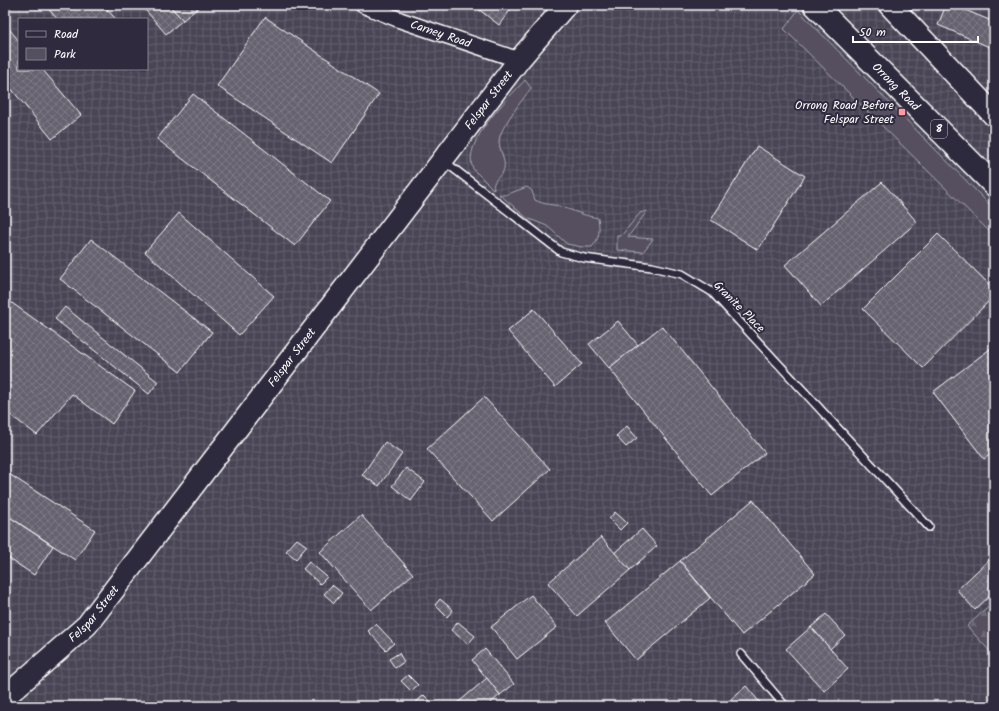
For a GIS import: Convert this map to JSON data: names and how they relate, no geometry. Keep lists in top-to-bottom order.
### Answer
{
  "streets": {
    "highway": ["Orrong Road", "8"],
    "street": ["Carney Road", "Felspar Street"],
    "lane": ["Granite Place"]
  },
  "crossings": [
    ["Carney Road", "Felspar Street"],
    ["Felspar Street", "Granite Place"]
  ],
  "places": {
    "transit": ["Orrong Road Before Felspar Street"]
  },
  "legend": ["Road", "Park"],
  "scale_bar": "50 m"
}
